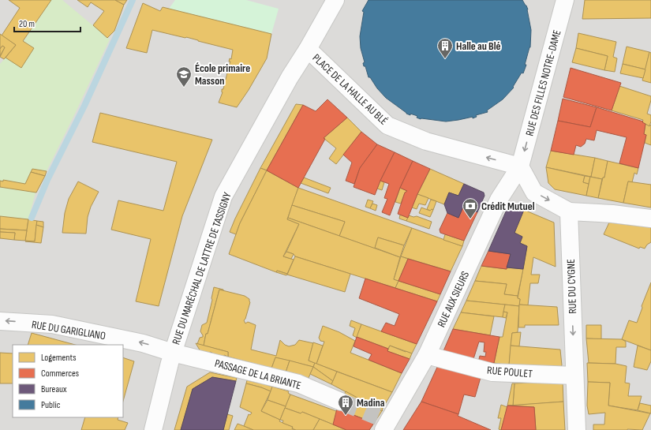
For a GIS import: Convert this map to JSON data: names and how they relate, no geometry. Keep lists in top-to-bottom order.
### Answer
{
  "streets": {
    "street": [
      "RUE DES FILLES NOTRE-DAME",
      "PLACE DE LA HALLE AU BLÉ",
      "RUE DU MARÉCHAL DE LATTRE DE TASSIGNY",
      "RUE DU CYGNE",
      "RUE AUX SIEURS",
      "RUE DU GARIGLIANO",
      "RUE POULET",
      "PASSAGE DE LA BRIANTE"
    ]
  },
  "crossings": [
    ["RUE DES FILLES NOTRE-DAME", "PLACE DE LA HALLE AU BLÉ"],
    ["RUE DES FILLES NOTRE-DAME", "RUE AUX SIEURS"],
    ["PLACE DE LA HALLE AU BLÉ", "RUE DU MARÉCHAL DE LATTRE DE TASSIGNY"],
    ["PLACE DE LA HALLE AU BLÉ", "RUE AUX SIEURS"],
    ["RUE DU MARÉCHAL DE LATTRE DE TASSIGNY", "RUE DU GARIGLIANO"],
    ["RUE DU MARÉCHAL DE LATTRE DE TASSIGNY", "PASSAGE DE LA BRIANTE"],
    ["RUE DU CYGNE", "RUE POULET"],
    ["RUE AUX SIEURS", "RUE POULET"],
    ["RUE DU GARIGLIANO", "PASSAGE DE LA BRIANTE"]
  ],
  "one_way": [
    "RUE DES FILLES NOTRE-DAME",
    "PLACE DE LA HALLE AU BLÉ",
    "RUE DU CYGNE",
    "RUE DU GARIGLIANO"
  ],
  "places": {
    "building": ["Halle au Blé", "Madina"],
    "school or university": ["École primaire Masson"],
    "bank": ["Crédit Mutuel"]
  },
  "legend": [
    "Logements",
    "Commerces",
    "Bureaux",
    "Public"
  ],
  "scale_bar": "20 m"
}
